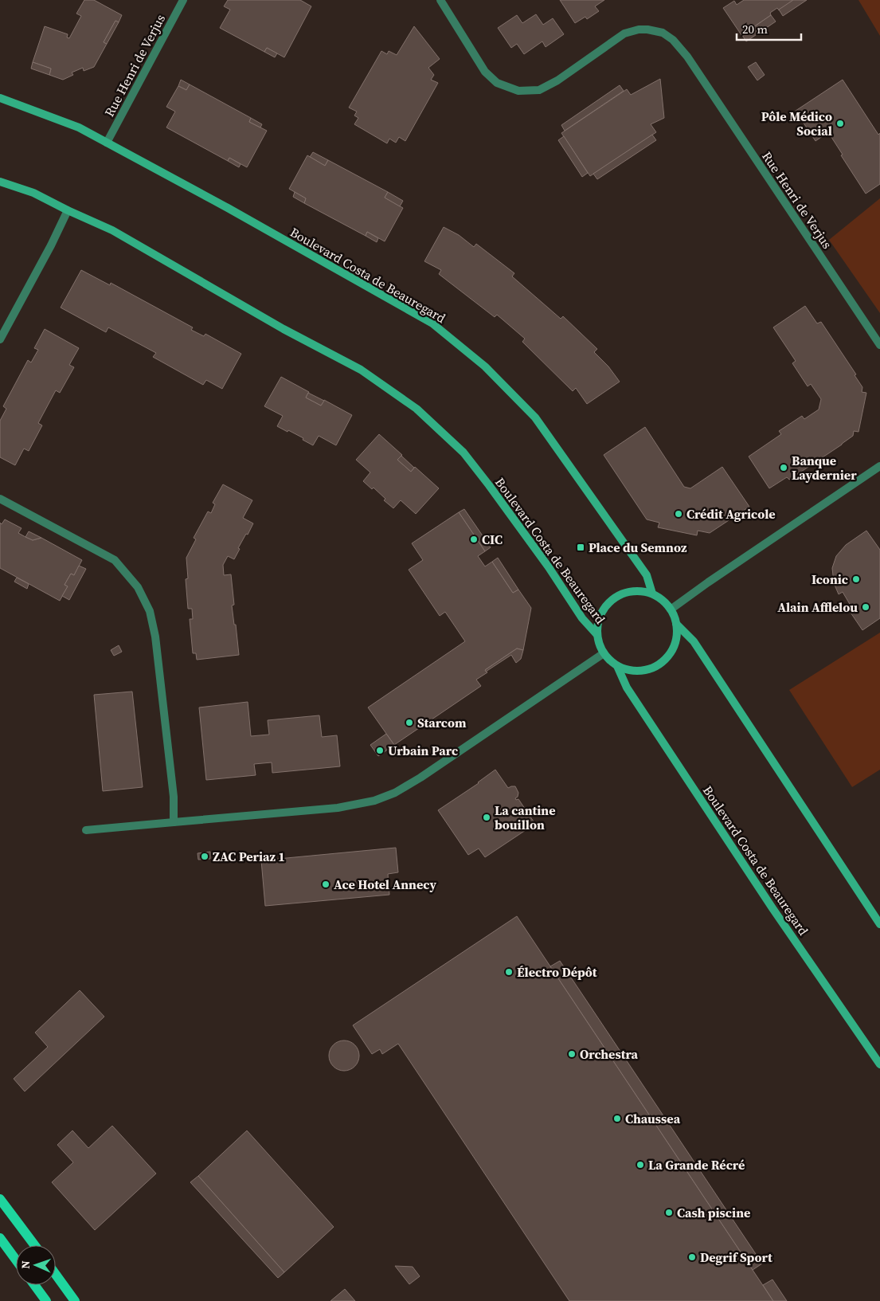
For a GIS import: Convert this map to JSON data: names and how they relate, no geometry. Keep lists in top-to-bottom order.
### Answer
{
  "streets": {
    "street": ["Rue Henri de Verjus", "Boulevard Costa de Beauregard"]
  },
  "crossings": [
    ["Rue Henri de Verjus", "Boulevard Costa de Beauregard"]
  ],
  "places": {
    "other": [
      "Pôle Médico Social",
      "Banque Laydernier",
      "Crédit Agricole",
      "CIC",
      "Iconic",
      "Alain Afflelou",
      "Starcom",
      "Urbain Parc",
      "La cantine bouillon",
      "ZAC Periaz 1",
      "Ace Hotel Annecy",
      "Électro Dépôt",
      "Orchestra",
      "Chaussea",
      "La Grande Récré",
      "Cash piscine",
      "Degrif Sport"
    ],
    "transit": ["Place du Semnoz"]
  },
  "scale_bar": "20 m",
  "north": "left"
}
